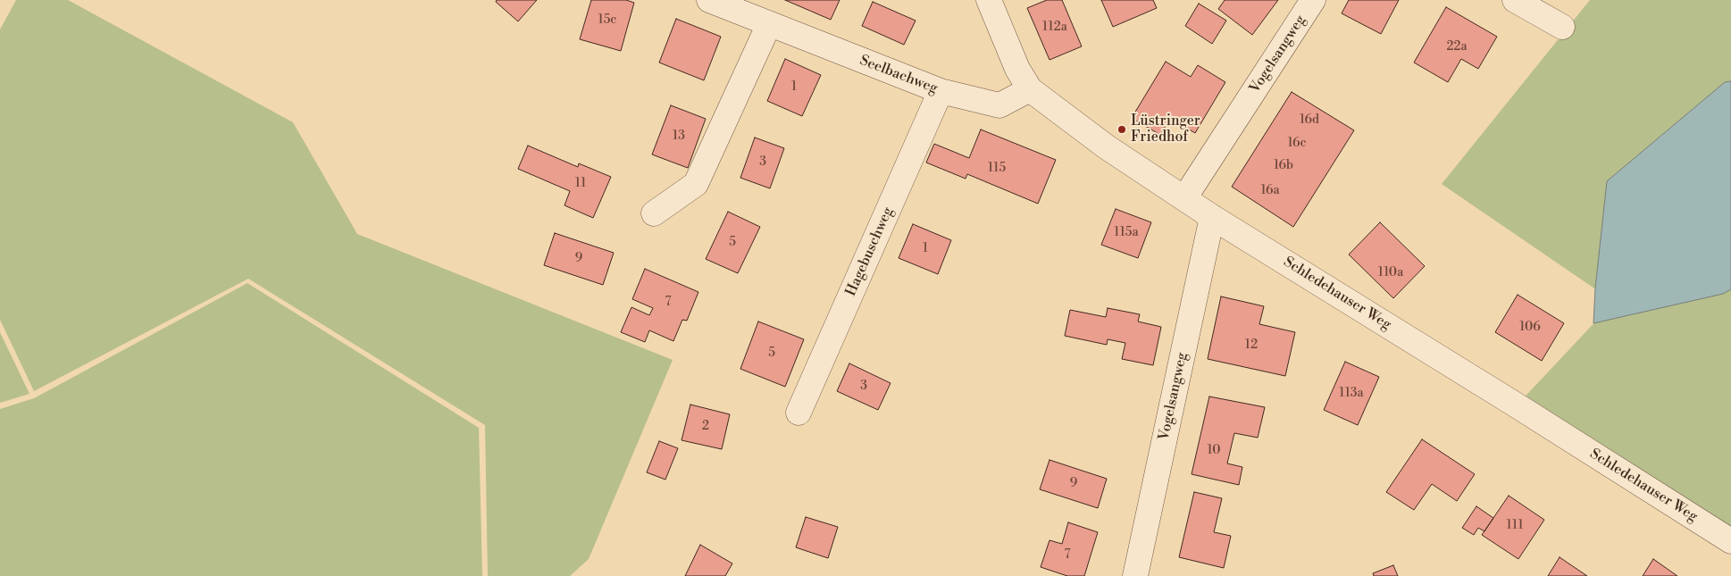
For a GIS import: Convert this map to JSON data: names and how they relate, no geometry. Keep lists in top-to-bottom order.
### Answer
{
  "streets": {
    "street": [
      "Vogelsangweg",
      "Seelbachweg",
      "Hagebuschweg",
      "Schledehauser Weg"
    ]
  },
  "crossings": [
    ["Vogelsangweg", "Schledehauser Weg"],
    ["Seelbachweg", "Hagebuschweg"],
    ["Seelbachweg", "Schledehauser Weg"]
  ],
  "places": ["Lüstringer Friedhof"],
  "house_numbers": [
    "15c",
    "112a",
    "22a",
    "1",
    "16d",
    "13",
    "16c",
    "3",
    "16b",
    "115",
    "11",
    "16a",
    "115a",
    "5",
    "1",
    "9",
    "110a",
    "7",
    "106",
    "12",
    "5",
    "3",
    "113a",
    "2",
    "10",
    "9",
    "111",
    "7"
  ]
}
